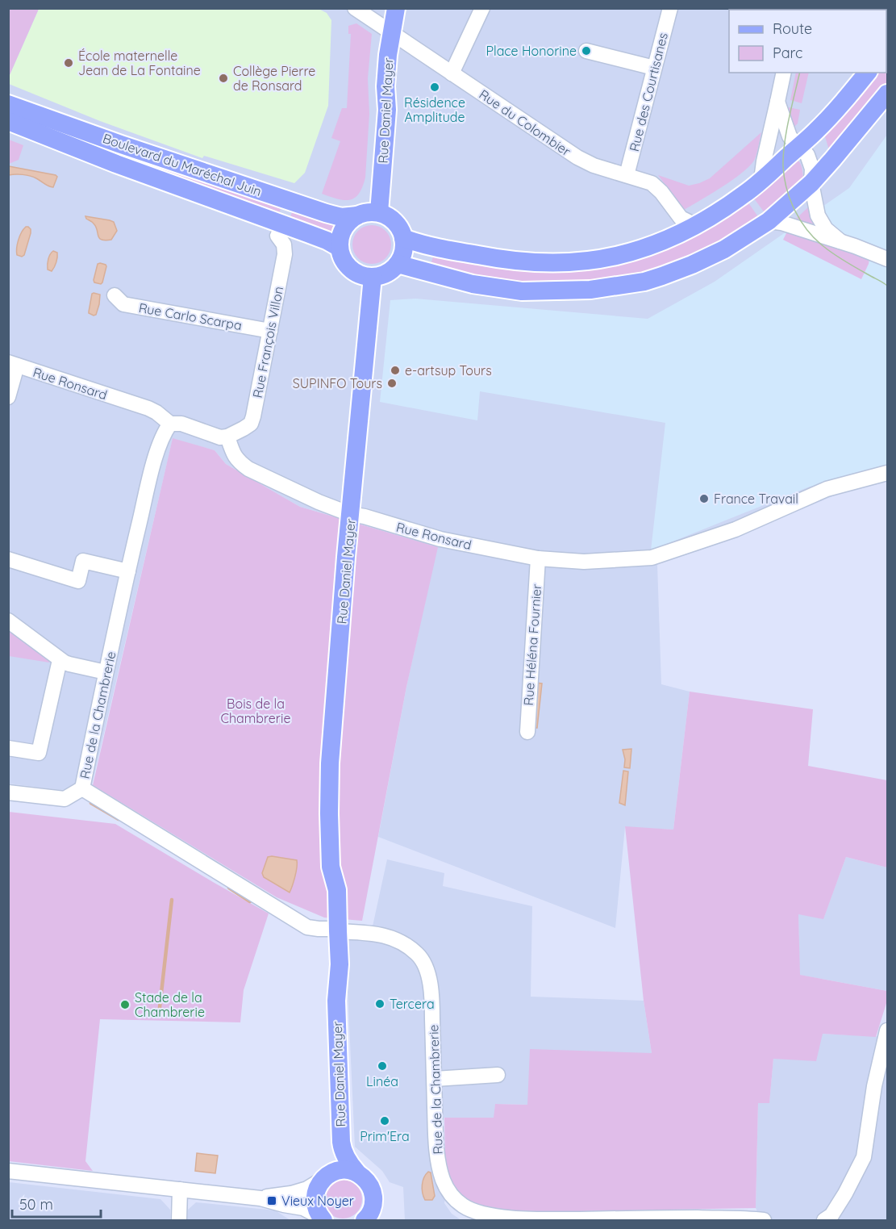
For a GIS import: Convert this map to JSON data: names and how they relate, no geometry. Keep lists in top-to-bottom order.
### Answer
{
  "streets": {
    "main road": ["Rue Daniel Mayer", "Boulevard du Maréchal Juin"],
    "street": [
      "Rue des Courtisanes",
      "Rue du Colombier",
      "Rue Carlo Scarpa",
      "Rue François Villon",
      "Rue Ronsard",
      "Rue Héléna Fournier",
      "Rue de la Chambrerie"
    ]
  },
  "crossings": [
    ["Rue des Courtisanes", "Rue du Colombier"],
    ["Rue Daniel Mayer", "Rue du Colombier"],
    ["Rue Daniel Mayer", "Boulevard du Maréchal Juin"],
    ["Rue Daniel Mayer", "Rue Ronsard"],
    ["Rue Daniel Mayer", "Rue de la Chambrerie"],
    ["Rue Carlo Scarpa", "Rue François Villon"],
    ["Rue François Villon", "Rue Ronsard"],
    ["Rue Ronsard", "Rue Héléna Fournier"],
    ["Rue Ronsard", "Rue de la Chambrerie"]
  ],
  "parks": ["Bois de la Chambrerie"],
  "places": {
    "other": [
      "Place Honorine",
      "École maternelle Jean de La Fontaine",
      "Collège Pierre de Ronsard",
      "Résidence Amplitude",
      "e-artsup Tours",
      "SUPINFO Tours",
      "France Travail",
      "Tercera",
      "Stade de la Chambrerie",
      "Linéa",
      "Prim'Era"
    ],
    "transit": ["Vieux Noyer"]
  },
  "legend": ["Route", "Parc"],
  "scale_bar": "50 m"
}
